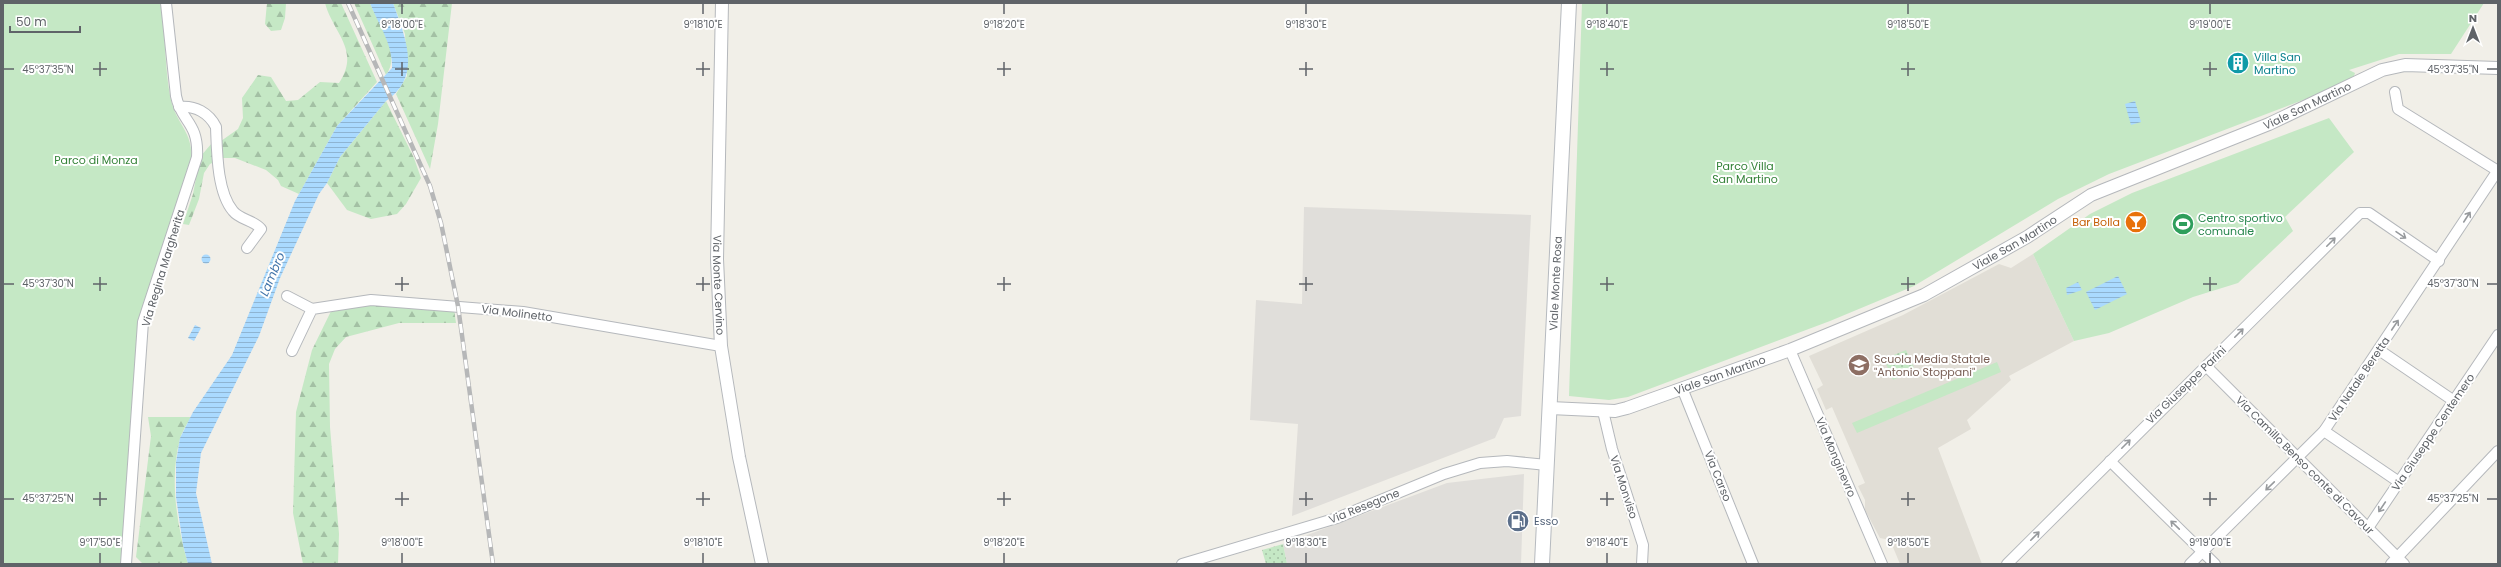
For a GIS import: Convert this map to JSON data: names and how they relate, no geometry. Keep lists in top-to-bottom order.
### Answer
{
  "streets": {
    "main road": ["Viale Monte Rosa"],
    "street": [
      "Viale San Martino",
      "Via Regina Margherita",
      "Via Monte Cervino",
      "Via Molinetto",
      "Via Natale Beretta",
      "Via Giuseppe Parini",
      "Via Giuseppe Centemero",
      "Via Monginevro",
      "Via Camillo Benso conte di Cavour",
      "Via Carso",
      "Via Monviso",
      "Via Resegone"
    ]
  },
  "crossings": [
    ["Viale San Martino", "Viale Monte Rosa"],
    ["Viale San Martino", "Via Monginevro"],
    ["Viale San Martino", "Via Carso"],
    ["Viale San Martino", "Via Monviso"],
    ["Viale Monte Rosa", "Via Resegone"],
    ["Via Monte Cervino", "Via Molinetto"],
    ["Via Natale Beretta", "Via Giuseppe Parini"],
    ["Via Natale Beretta", "Via Camillo Benso conte di Cavour"],
    ["Via Giuseppe Parini", "Via Camillo Benso conte di Cavour"],
    ["Via Giuseppe Centemero", "Via Camillo Benso conte di Cavour"]
  ],
  "one_way": ["Via Giuseppe Parini"],
  "water": ["Lambro"],
  "parks": ["Parco di Monza", "Parco Villa San Martino"],
  "places": {
    "building": ["Villa San Martino"],
    "bar": ["Bar Bolla"],
    "sports": ["Centro sportivo comunale"],
    "school or university": ["Scuola Media Statale \"Antonio Stoppani\""],
    "fuel station": ["Esso"]
  },
  "scale_bar": "50 m",
  "north": "top",
  "coordinates": [
    "9°18'00\"E",
    "9°18'10\"E",
    "9°18'20\"E",
    "9°18'30\"E",
    "9°18'40\"E",
    "9°18'50\"E",
    "9°19'00\"E",
    "45°37'35\"N",
    "45°37'30\"N",
    "45°37'25\"N",
    "9°17'50\"E"
  ]
}
